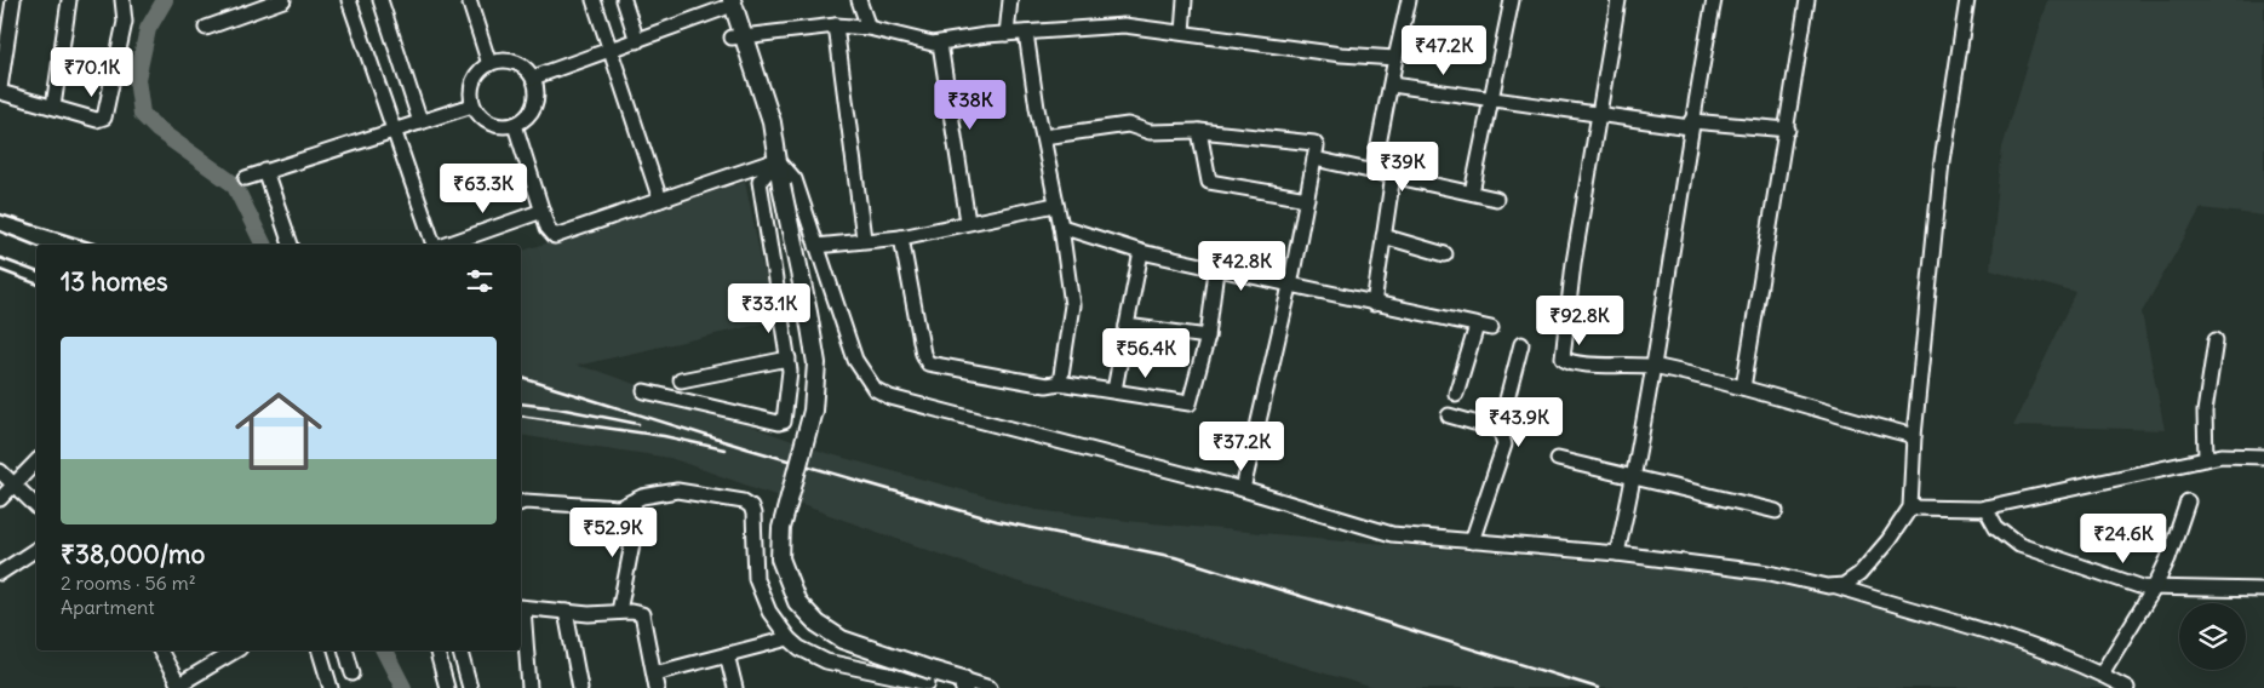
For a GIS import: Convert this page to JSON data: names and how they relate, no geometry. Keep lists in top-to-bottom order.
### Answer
{
  "page": {
    "price": [
      "₹47.2K",
      "₹70.1K",
      "₹38K",
      "₹39K",
      "₹63.3K",
      "₹42.8K",
      "₹33.1K",
      "₹92.8K",
      "₹56.4K",
      "₹43.9K",
      "₹37.2K",
      "₹52.9K",
      "₹24.6K"
    ],
    "heading": "13 homes",
    "list": [
      {
        "name": "₹38,000/mo",
        "note": "2 rooms · 56 m² · Apartment"
      }
    ]
  }
}
